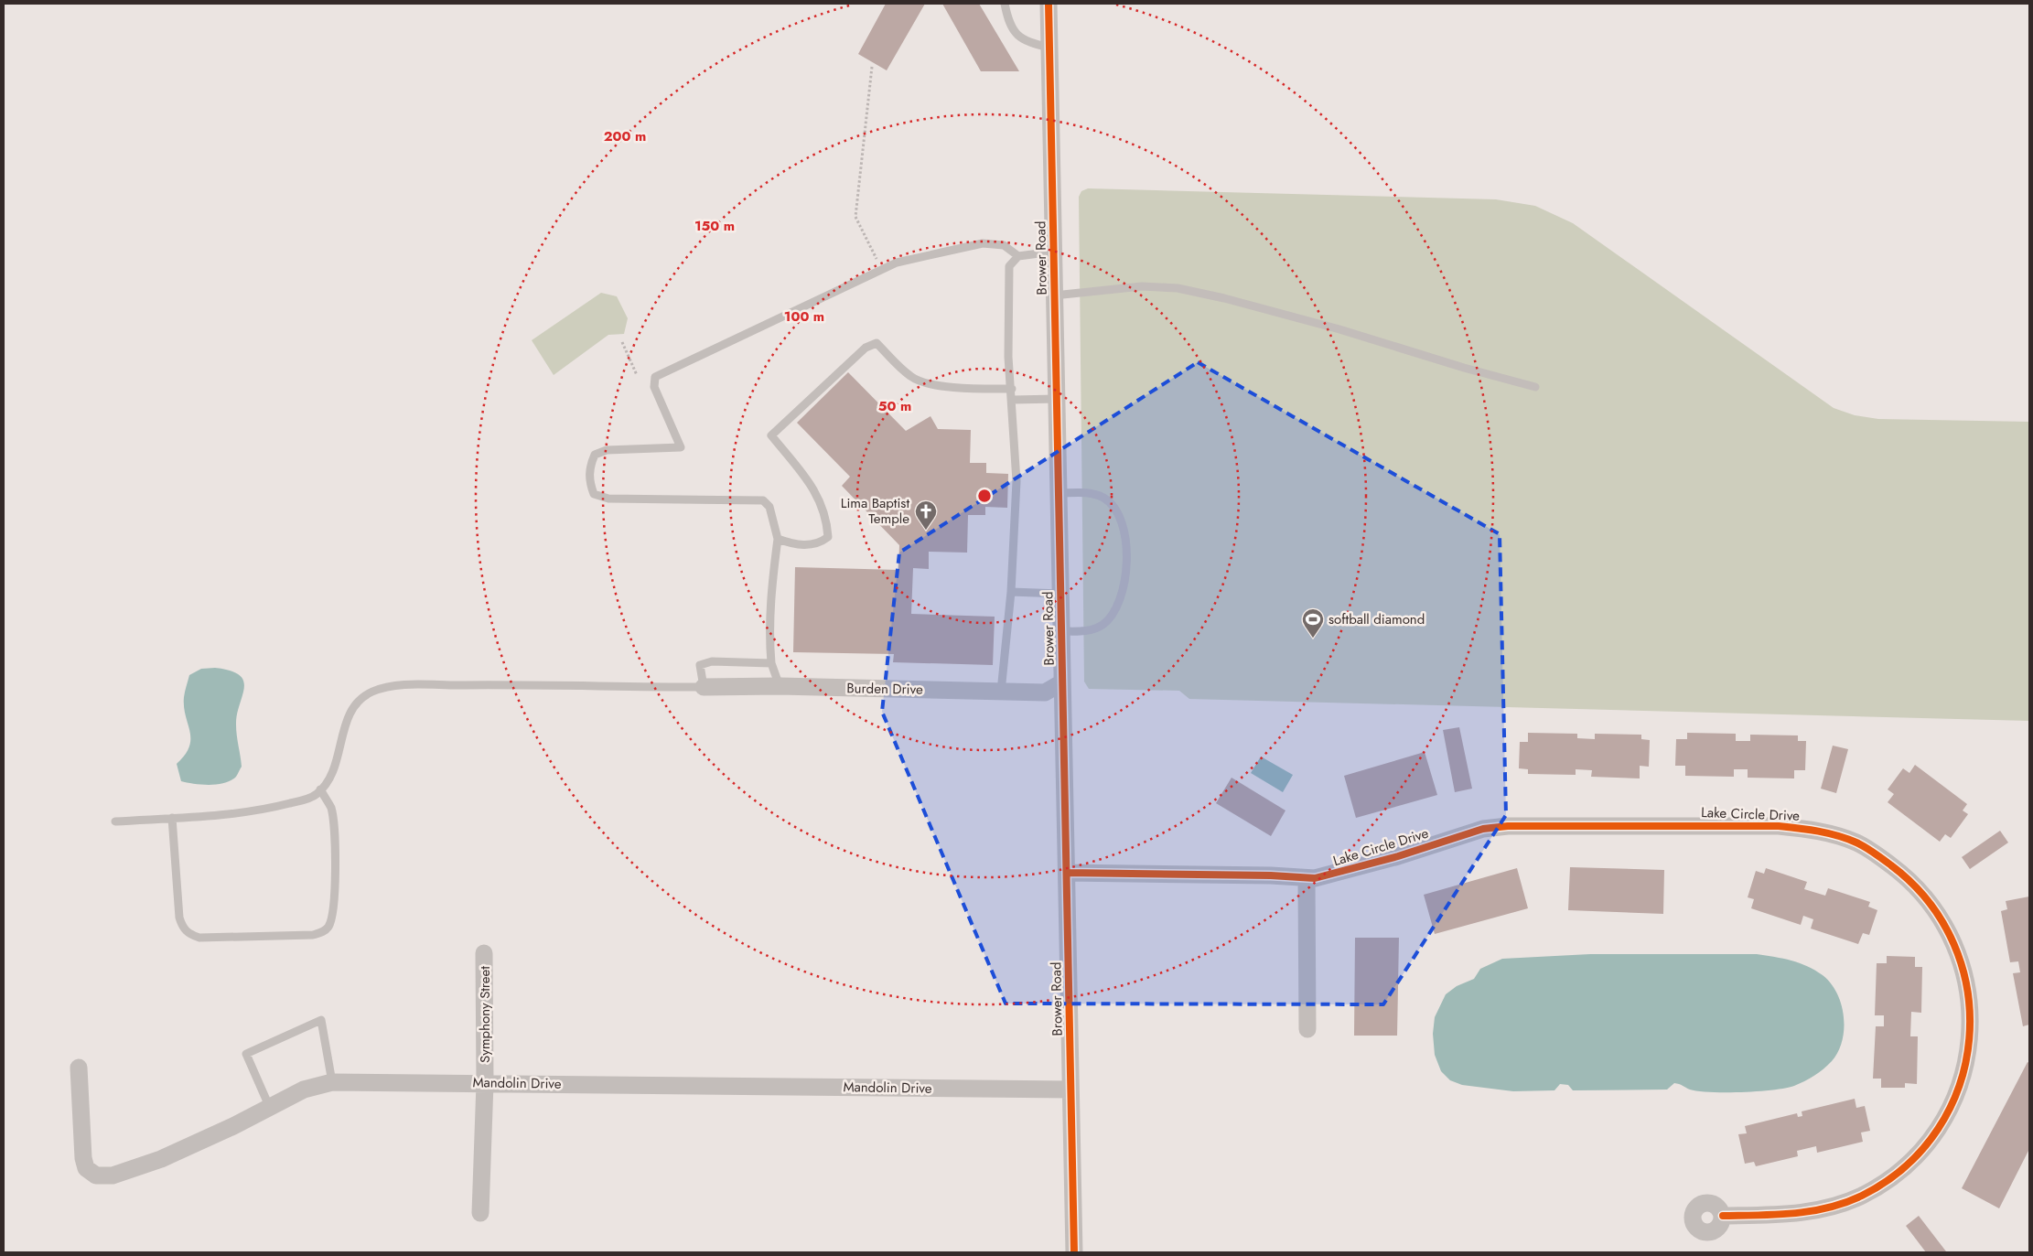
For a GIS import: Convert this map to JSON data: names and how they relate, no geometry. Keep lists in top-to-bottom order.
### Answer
{
  "streets": {
    "street": [
      "Brower Road",
      "Burden Drive",
      "Lake Circle Drive",
      "Symphony Street",
      "Mandolin Drive"
    ]
  },
  "crossings": [
    ["Brower Road", "Burden Drive"],
    ["Brower Road", "Lake Circle Drive"],
    ["Brower Road", "Mandolin Drive"],
    ["Symphony Street", "Mandolin Drive"]
  ],
  "places": {
    "church": ["Lima Baptist Temple"],
    "sports": ["softball diamond"]
  },
  "rings": [
    "200 m",
    "150 m",
    "100 m",
    "50 m"
  ]
}
